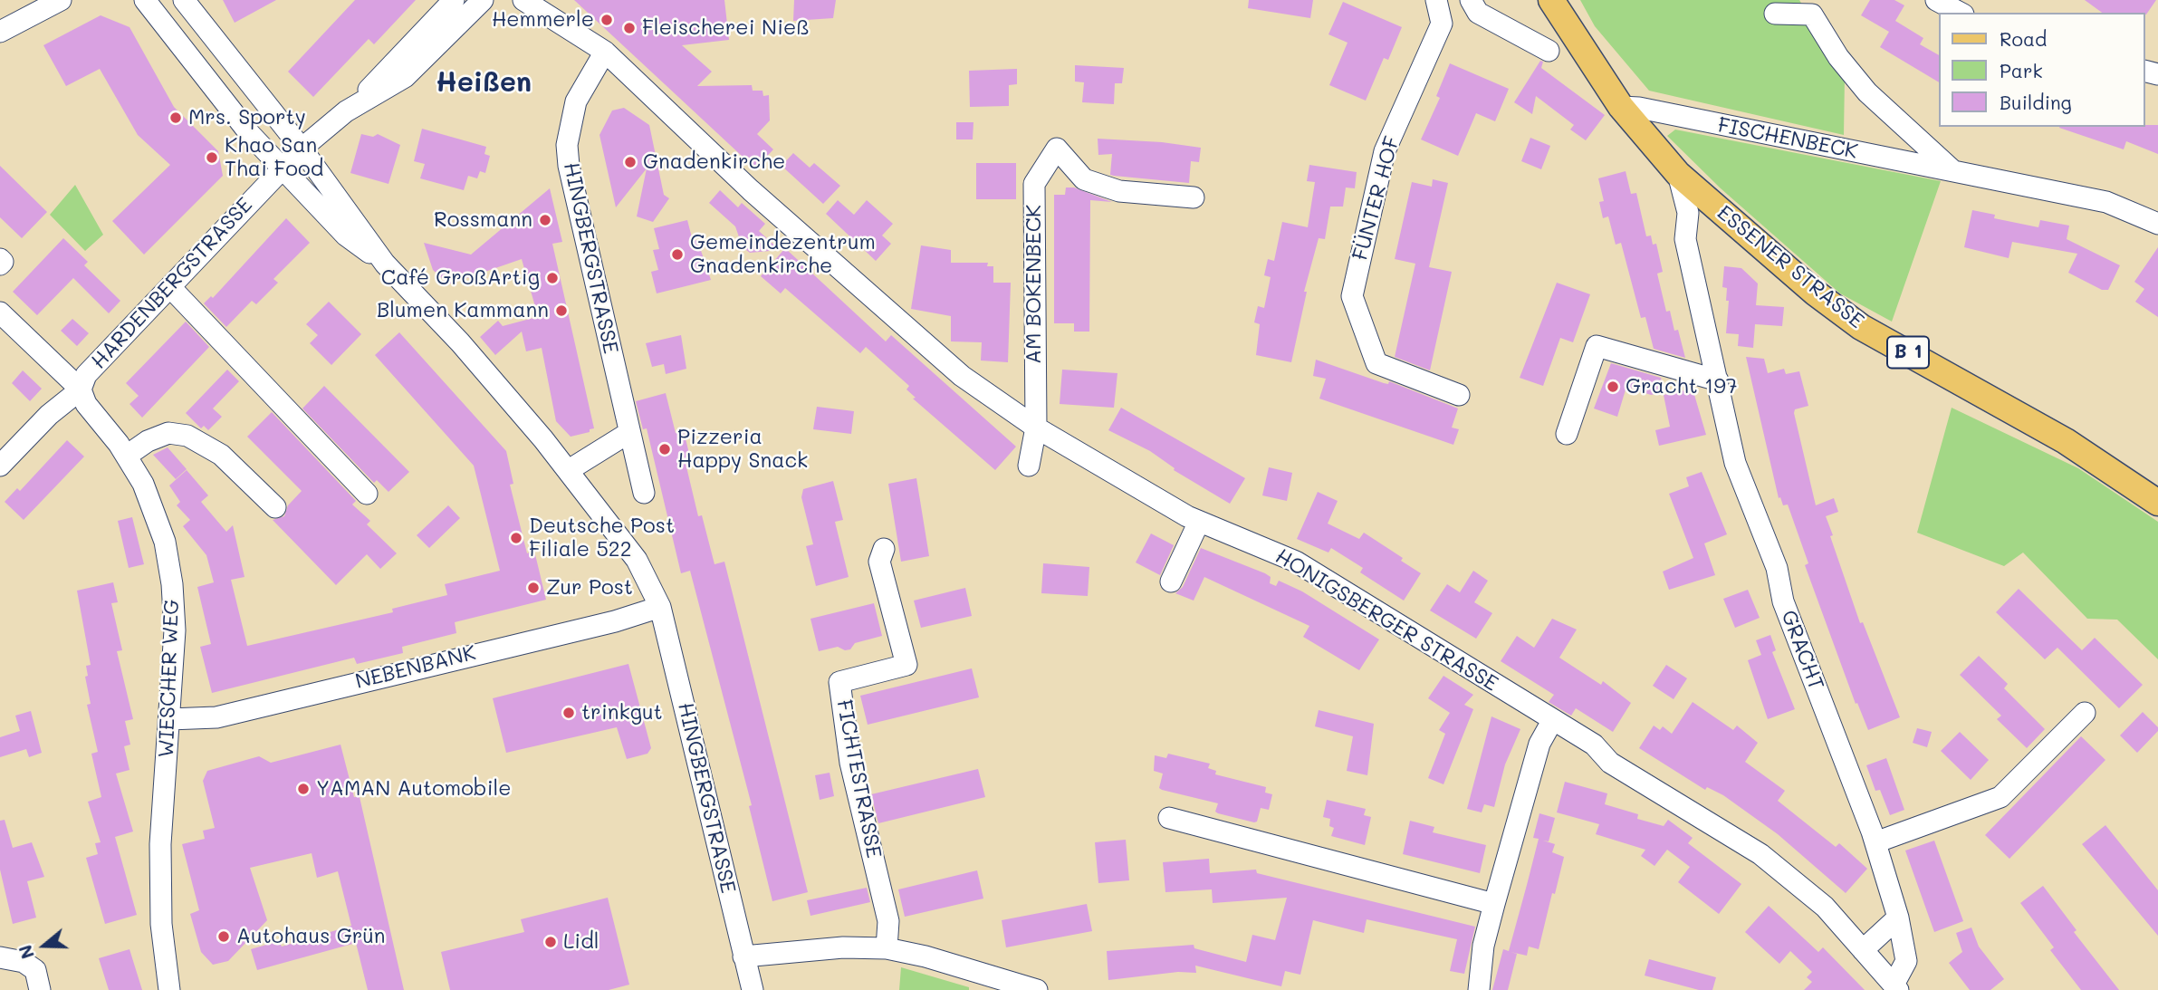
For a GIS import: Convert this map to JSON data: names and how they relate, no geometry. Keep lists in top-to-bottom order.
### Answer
{
  "streets": {
    "main road": ["ESSENER STRASSE", "B 1"],
    "street": [
      "FISCHENBECK",
      "FÜNTER HOF",
      "HINGBERGSTRASSE",
      "HARDENBERGSTRASSE",
      "AM BOKENBECK",
      "HONIGSBERGER STRASSE",
      "GRACHT",
      "NEBENBANK",
      "WIESCHER WEG",
      "FICHTESTRASSE"
    ]
  },
  "crossings": [
    ["FISCHENBECK", "ESSENER STRASSE"],
    ["HINGBERGSTRASSE", "HONIGSBERGER STRASSE"],
    ["HINGBERGSTRASSE", "NEBENBANK"],
    ["ESSENER STRASSE", "GRACHT"],
    ["HARDENBERGSTRASSE", "WIESCHER WEG"],
    ["AM BOKENBECK", "HONIGSBERGER STRASSE"],
    ["HONIGSBERGER STRASSE", "GRACHT"],
    ["NEBENBANK", "WIESCHER WEG"]
  ],
  "districts": ["Heißen"],
  "places": [
    "Hemmerle",
    "Fleischerei Nieß",
    "Mrs. Sporty",
    "Khao San Thai Food",
    "Gnadenkirche",
    "Rossmann",
    "Gemeindezentrum Gnadenkirche",
    "Café GroßArtig",
    "Blumen Kammann",
    "Gracht 197",
    "Pizzeria Happy Snack",
    "Deutsche Post Filiale 522",
    "Zur Post",
    "trinkgut",
    "YAMAN Automobile",
    "Autohaus Grün",
    "Lidl"
  ],
  "legend": ["Road", "Park", "Building"],
  "north": "left"
}
